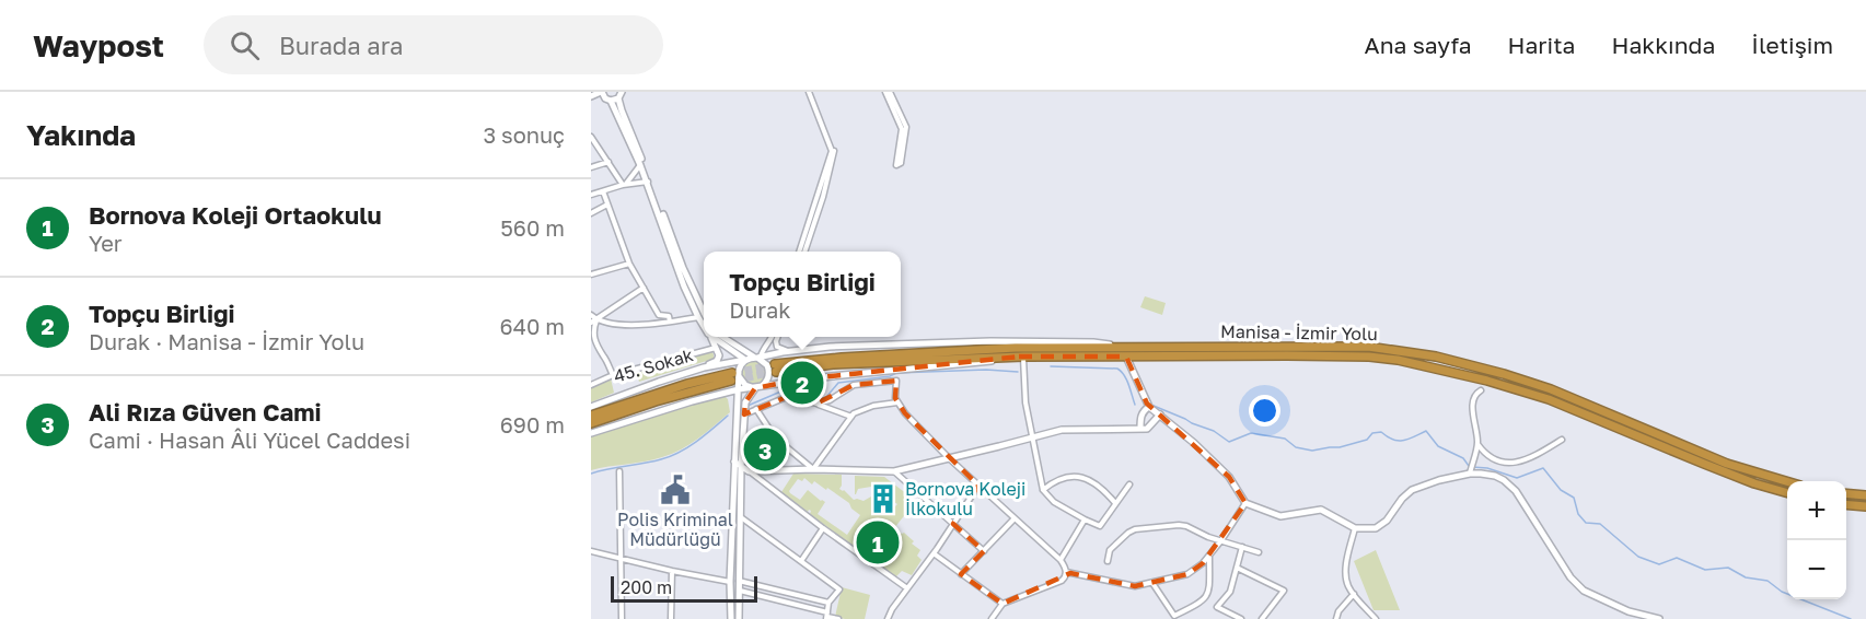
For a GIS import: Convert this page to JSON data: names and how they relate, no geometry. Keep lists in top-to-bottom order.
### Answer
{
  "streets": {
    "highway": ["Manisa - İzmir Yolu"],
    "street": ["45. Sokak"]
  },
  "places": {
    "public building": ["Polis Kriminal Müdürlüğü"],
    "building": ["Bornova Koleji İlkokulu"]
  },
  "scale_bar": "200 m",
  "page": {
    "header": "Waypost",
    "search": "Burada ara",
    "nav": [
      "Ana sayfa",
      "Harita",
      "Hakkında",
      "İletişim"
    ],
    "heading": ["Yakında", "3 sonuç"],
    "list": [
      {
        "mark": "1",
        "name": "Bornova Koleji Ortaokulu",
        "note": "Yer",
        "value": "560 m"
      },
      {
        "mark": "2",
        "name": "Topçu Birliği",
        "note": "Durak · Manisa - İzmir Yolu",
        "value": "640 m"
      },
      {
        "mark": "3",
        "name": "Ali Rıza Güven Cami",
        "note": "Cami · Hasan Âli Yücel Caddesi",
        "value": "690 m"
      }
    ],
    "popup": ["Topçu Birliği", "Durak"],
    "pins": ["2", "3", "1"],
    "map_buttons": ["+", "−"],
    "scale": "200 m"
  }
}
